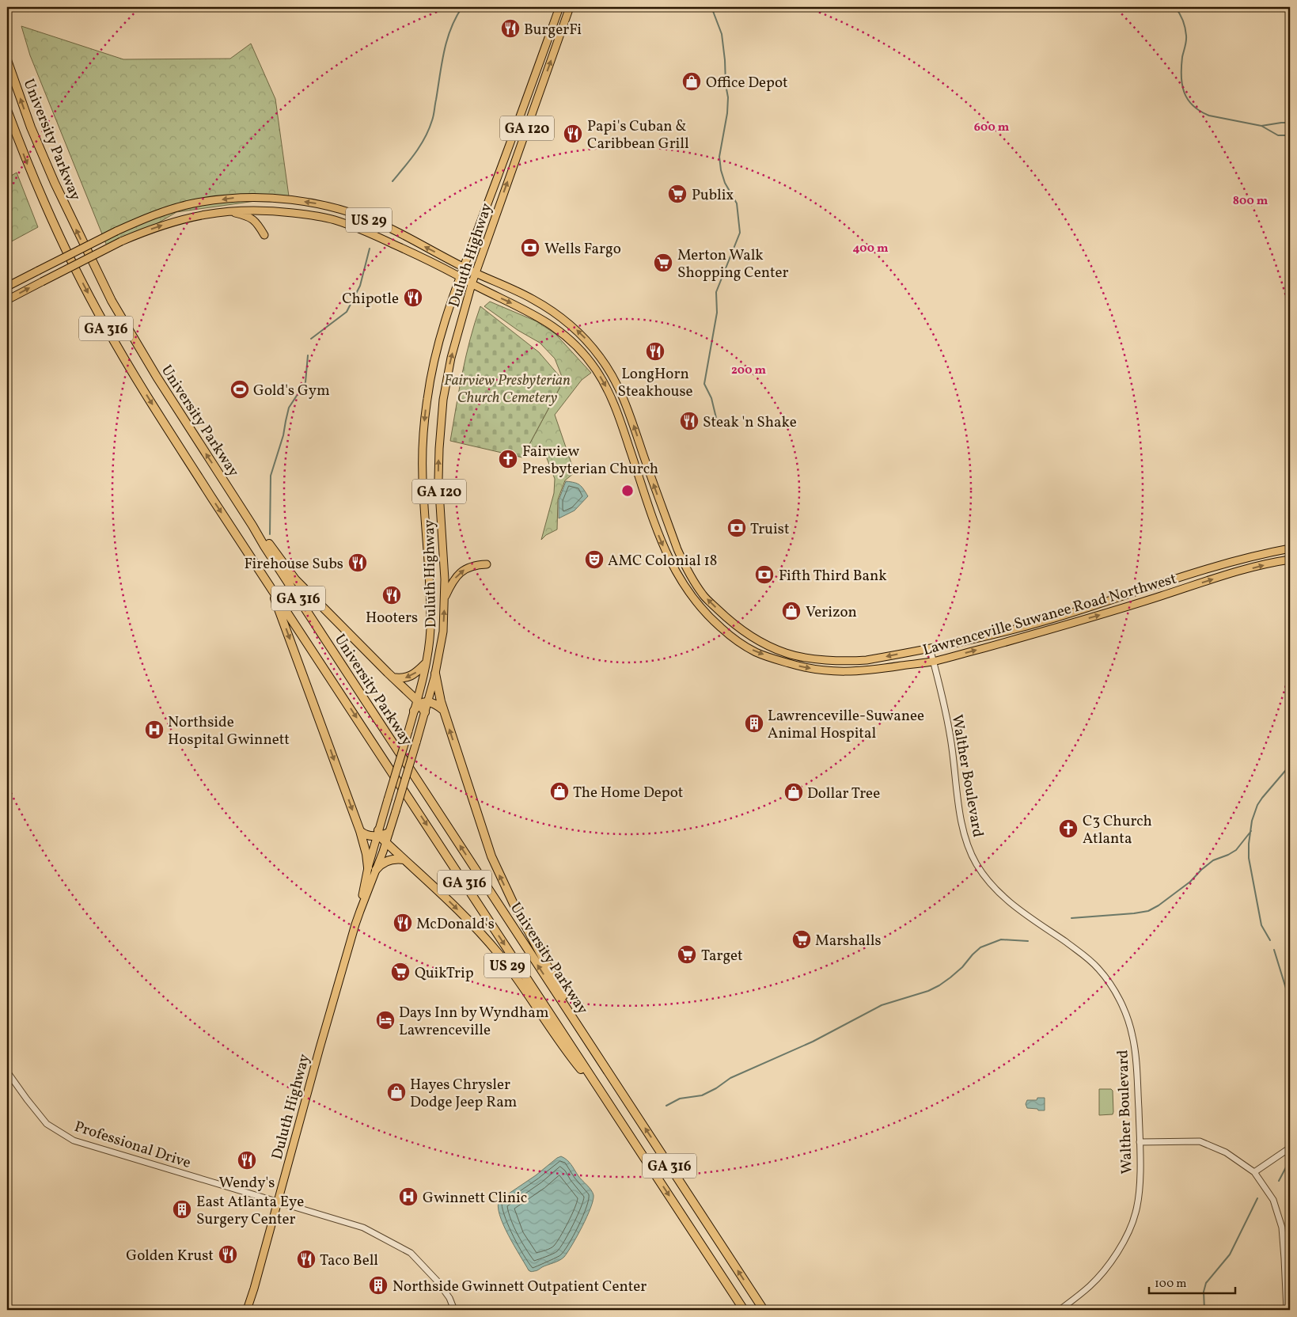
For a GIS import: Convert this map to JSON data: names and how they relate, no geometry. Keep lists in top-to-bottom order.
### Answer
{
  "streets": {
    "highway": ["University Parkway", "US 29", "GA 316"],
    "main road": ["GA 120", "Duluth Highway", "Lawrenceville Suwanee Road Northwest"],
    "street": ["Walther Boulevard", "Professional Drive"]
  },
  "crossings": [
    ["University Parkway", "US 29"],
    ["US 29", "Duluth Highway"],
    ["US 29", "Lawrenceville Suwanee Road Northwest"],
    ["Duluth Highway", "Lawrenceville Suwanee Road Northwest"],
    ["Duluth Highway", "Professional Drive"],
    ["Lawrenceville Suwanee Road Northwest", "Walther Boulevard"]
  ],
  "parks": ["Fairview Presbyterian Church Cemetery"],
  "places": {
    "restaurant": [
      "BurgerFi",
      "Papi's Cuban & Caribbean Grill",
      "Chipotle",
      "LongHorn Steakhouse",
      "Steak 'n Shake",
      "Firehouse Subs",
      "Hooters",
      "McDonald's",
      "Wendy's",
      "Golden Krust",
      "Taco Bell"
    ],
    "shop": [
      "Office Depot",
      "Verizon",
      "The Home Depot",
      "Dollar Tree",
      "Hayes Chrysler Dodge Jeep Ram"
    ],
    "supermarket": [
      "Publix",
      "Merton Walk Shopping Center",
      "Marshalls",
      "Target",
      "QuikTrip"
    ],
    "bank": ["Wells Fargo", "Truist", "Fifth Third Bank"],
    "sports": ["Gold's Gym"],
    "church": ["Fairview Presbyterian Church", "C3 Church Atlanta"],
    "theatre": ["AMC Colonial 18"],
    "building": ["Lawrenceville-Suwanee Animal Hospital", "East Atlanta Eye Surgery Center", "Northside Gwinnett Outpatient Center"],
    "hospital": ["Northside Hospital Gwinnett", "Gwinnett Clinic"],
    "hotel": ["Days Inn by Wyndham Lawrenceville"]
  },
  "scale_bar": "100 m",
  "rings": [
    "600 m",
    "800 m",
    "400 m",
    "200 m"
  ]
}
